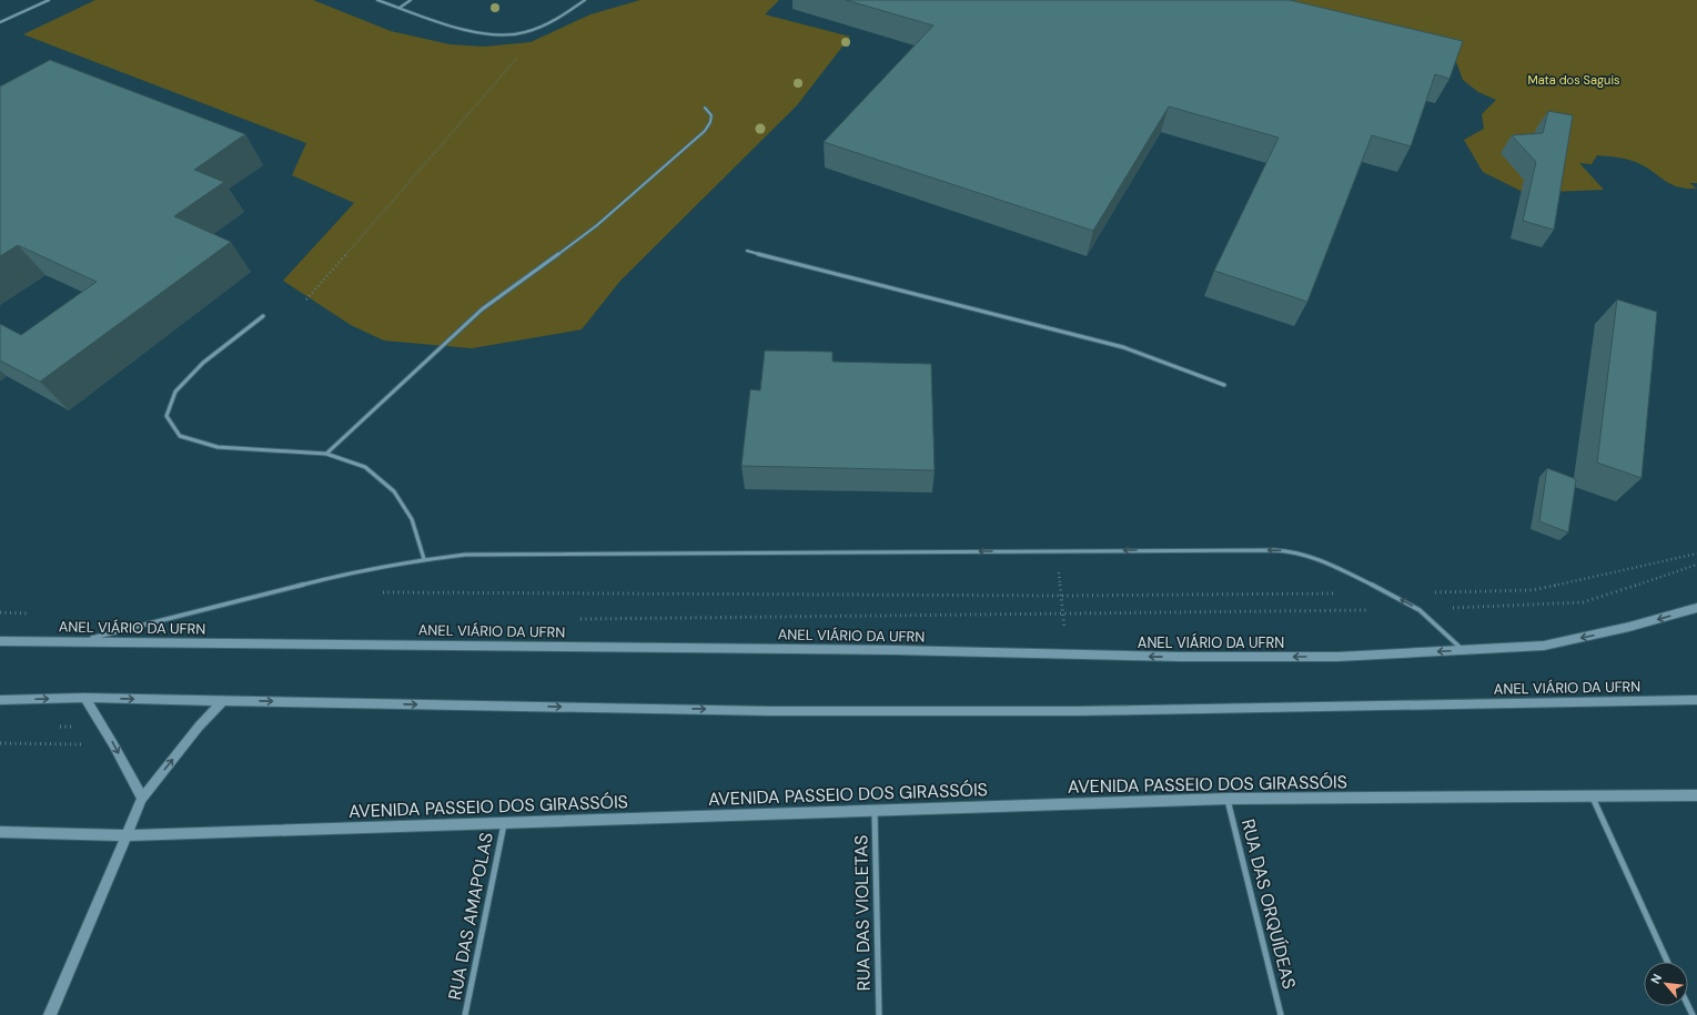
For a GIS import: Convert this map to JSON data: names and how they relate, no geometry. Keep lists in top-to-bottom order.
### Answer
{
  "streets": {
    "main road": ["ANEL VIÁRIO DA UFRN", "AVENIDA PASSEIO DOS GIRASSÓIS"],
    "street": ["RUA DAS ORQUÍDEAS", "RUA DAS VIOLETAS", "RUA DAS AMAPOLAS"]
  },
  "crossings": [
    ["AVENIDA PASSEIO DOS GIRASSÓIS", "RUA DAS ORQUÍDEAS"],
    ["AVENIDA PASSEIO DOS GIRASSÓIS", "RUA DAS VIOLETAS"],
    ["AVENIDA PASSEIO DOS GIRASSÓIS", "RUA DAS AMAPOLAS"]
  ],
  "parks": ["Mata dos Saguis"],
  "north": "top left"
}
